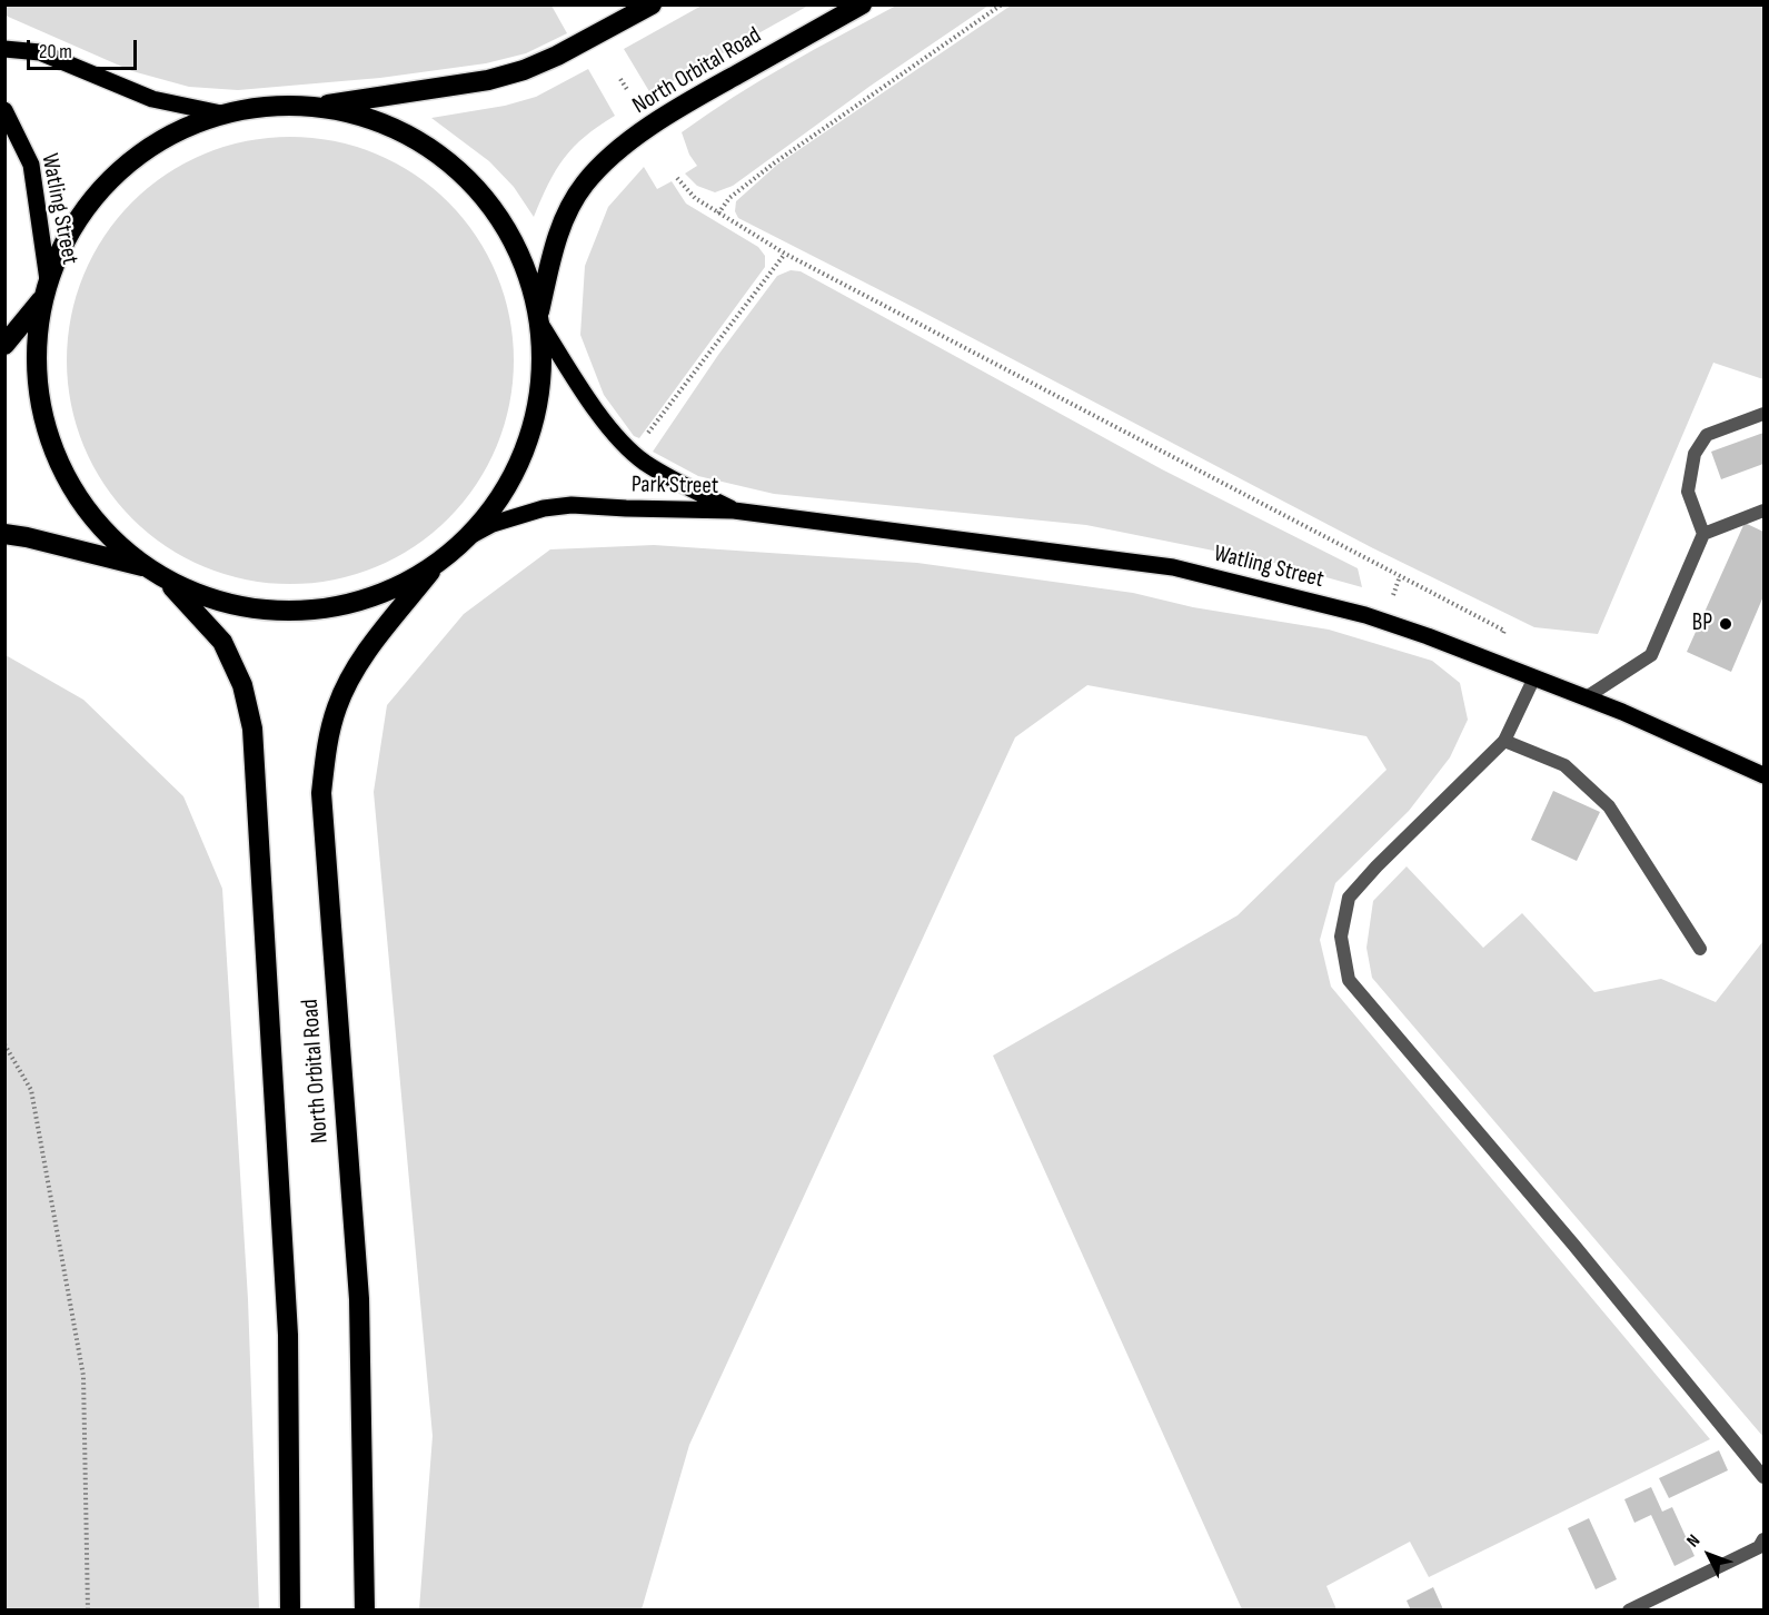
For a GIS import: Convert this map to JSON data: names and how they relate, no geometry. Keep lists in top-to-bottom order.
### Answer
{
  "streets": {
    "highway": ["North Orbital Road"],
    "main road": ["Watling Street", "Park Street"]
  },
  "crossings": [
    ["North Orbital Road", "Park Street"],
    ["Watling Street", "Park Street"]
  ],
  "places": ["BP"],
  "scale_bar": "20 m",
  "north": "top left"
}
